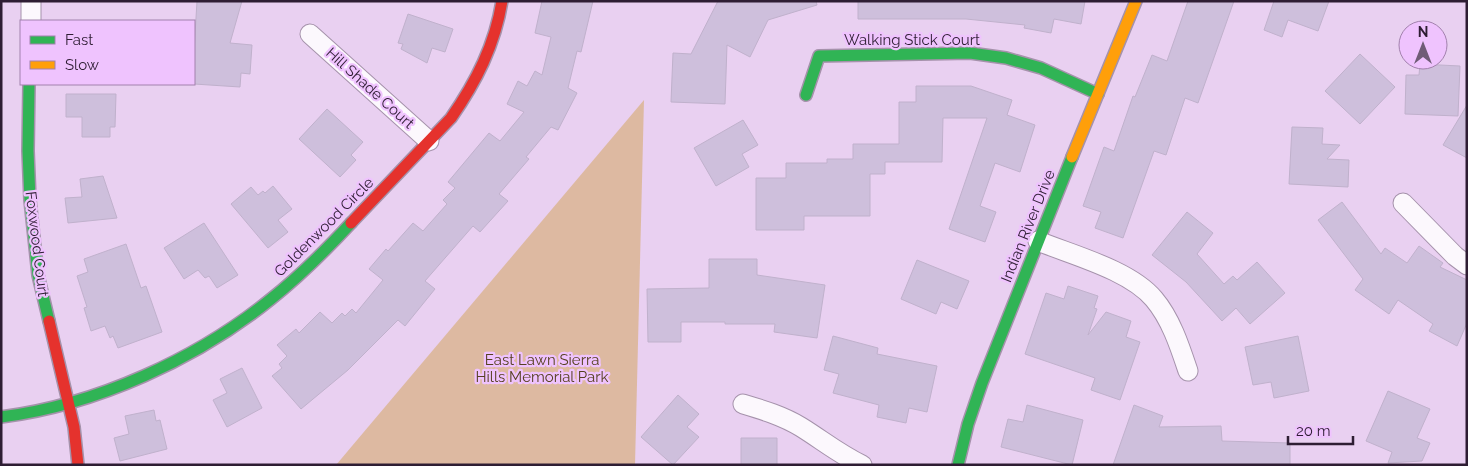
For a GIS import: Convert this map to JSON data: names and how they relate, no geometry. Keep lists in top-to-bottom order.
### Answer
{
  "streets": {
    "street": [
      "Walking Stick Court",
      "Hill Shade Court",
      "Indian River Drive",
      "Goldenwood Circle",
      "Foxwood Court"
    ]
  },
  "crossings": [
    ["Walking Stick Court", "Indian River Drive"],
    ["Hill Shade Court", "Goldenwood Circle"],
    ["Goldenwood Circle", "Foxwood Court"]
  ],
  "parks": ["East Lawn Sierra Hills Memorial Park"],
  "legend": ["Fast", "Slow"],
  "scale_bar": "20 m",
  "north": "top"
}
